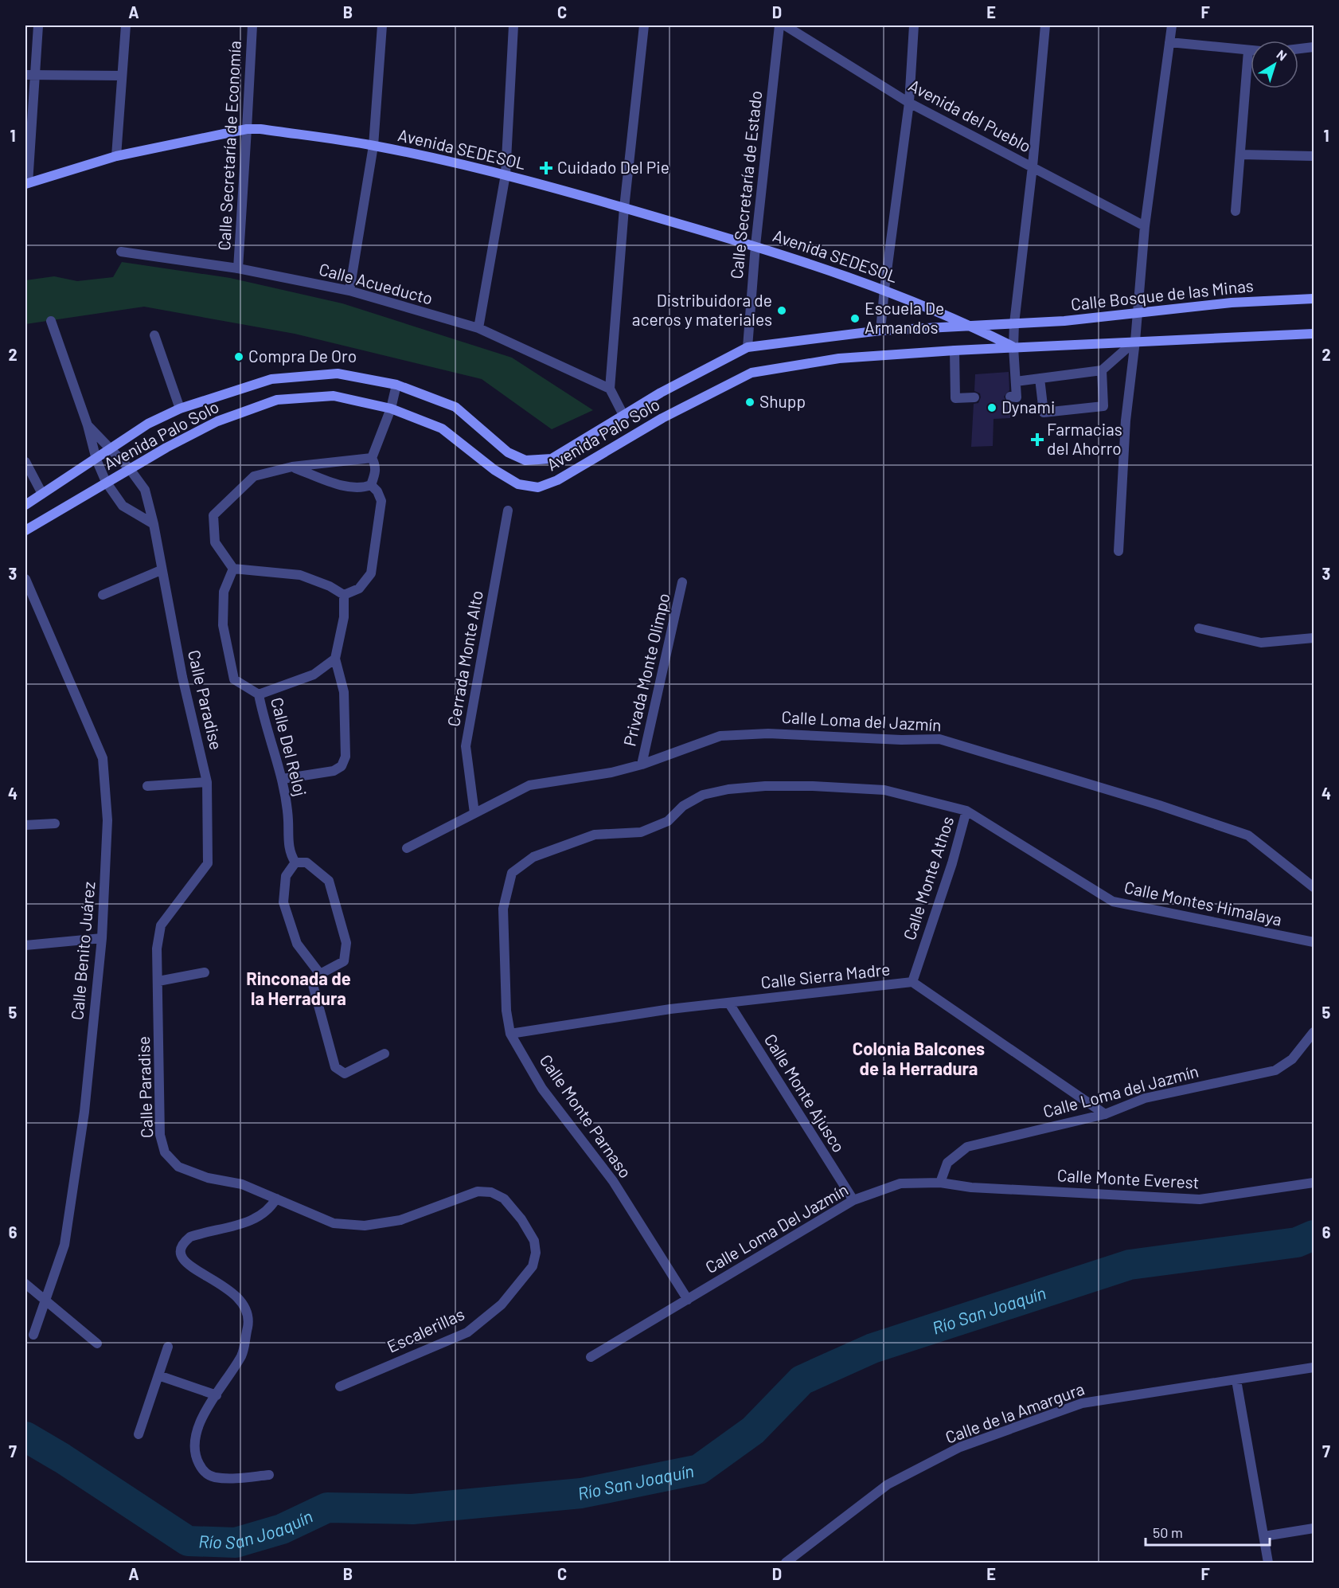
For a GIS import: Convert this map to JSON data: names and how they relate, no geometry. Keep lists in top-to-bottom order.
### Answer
{
  "streets": {
    "main road": ["Avenida SEDESOL", "Calle Bosque de las Minas", "Avenida Palo Solo"],
    "street": [
      "Avenida del Pueblo",
      "Calle Secretaría de Economía",
      "Calle Secretaría de Estado",
      "Calle Acueducto",
      "Cerrada Monte Alto",
      "Privada Monte Olimpo",
      "Calle Paradise",
      "Calle Loma del Jazmín",
      "Calle Del Reloj",
      "Calle Monte Athos",
      "Calle Montes Himalaya",
      "Calle Benito Juárez",
      "Calle Sierra Madre",
      "Calle Monte Ajusco",
      "Calle Monte Parnaso",
      "Calle Monte Everest",
      "Calle Loma Del Jazmín",
      "Escalerillas",
      "Calle de la Amargura"
    ]
  },
  "crossings": [
    ["Calle Secretaría de Economía", "Avenida SEDESOL"],
    ["Calle Secretaría de Economía", "Calle Acueducto"],
    ["Avenida SEDESOL", "Calle Secretaría de Estado"],
    ["Avenida SEDESOL", "Avenida Palo Solo"],
    ["Calle Secretaría de Estado", "Avenida Palo Solo"],
    ["Calle Bosque de las Minas", "Avenida Palo Solo"],
    ["Avenida Palo Solo", "Calle Paradise"],
    ["Cerrada Monte Alto", "Calle Loma del Jazmín"],
    ["Privada Monte Olimpo", "Calle Loma del Jazmín"],
    ["Calle Paradise", "Escalerillas"],
    ["Calle Loma del Jazmín", "Calle Sierra Madre"],
    ["Calle Loma del Jazmín", "Calle Monte Everest"],
    ["Calle Loma del Jazmín", "Calle Loma Del Jazmín"],
    ["Calle Monte Athos", "Calle Montes Himalaya"],
    ["Calle Monte Athos", "Calle Sierra Madre"],
    ["Calle Monte Athos", "Calle Monte Parnaso"],
    ["Calle Montes Himalaya", "Calle Monte Parnaso"],
    ["Calle Sierra Madre", "Calle Monte Ajusco"],
    ["Calle Sierra Madre", "Calle Monte Parnaso"],
    ["Calle Monte Ajusco", "Calle Loma Del Jazmín"],
    ["Calle Monte Parnaso", "Calle Loma Del Jazmín"],
    ["Calle Monte Everest", "Calle Loma Del Jazmín"]
  ],
  "districts": ["Rinconada de la Herradura", "Colonia Balcones de la Herradura"],
  "water": ["Río San Joaquín"],
  "places": {
    "health": ["Cuidado Del Pie", "Farmacias del Ahorro"],
    "other": [
      "Distribuidora de aceros y materiales",
      "Escuela De Armandos",
      "Compra De Oro",
      "Shupp",
      "Dynami"
    ]
  },
  "scale_bar": "50 m",
  "north": "top right",
  "grid": {
    "columns": [
      "A",
      "B",
      "C",
      "D",
      "E",
      "F"
    ],
    "rows": [
      "1",
      "2",
      "3",
      "4",
      "5",
      "6",
      "7"
    ]
  }
}
